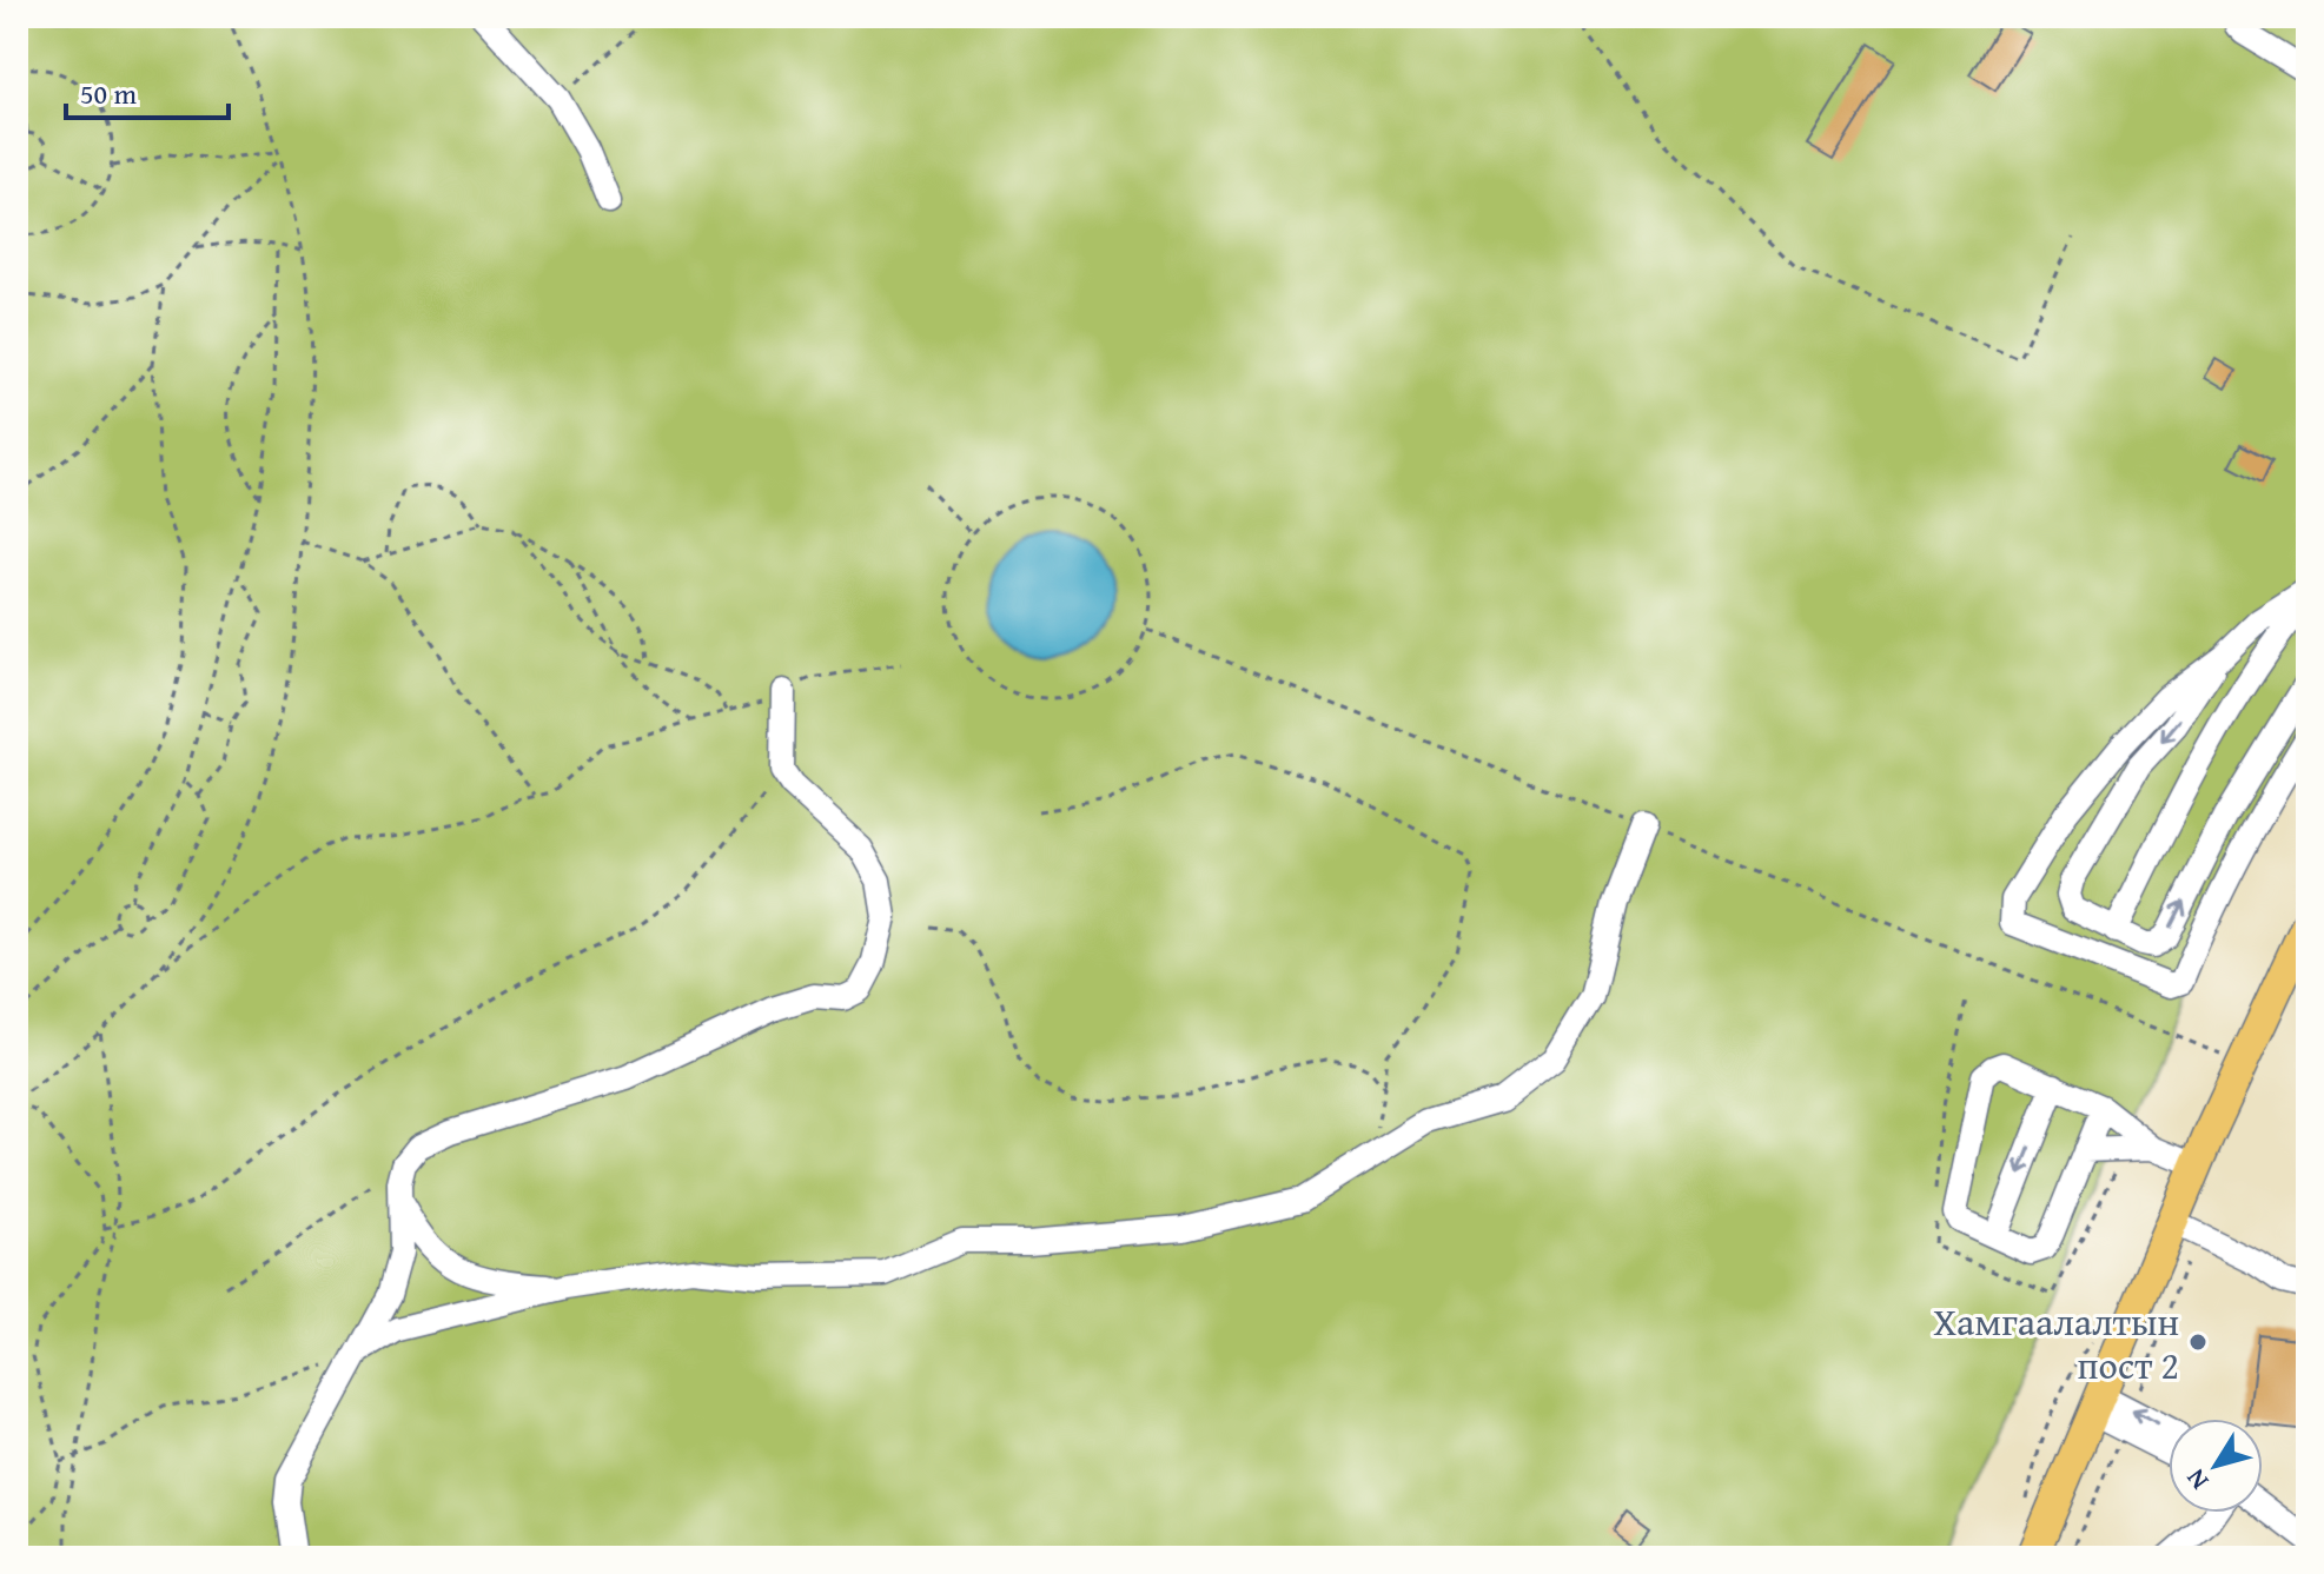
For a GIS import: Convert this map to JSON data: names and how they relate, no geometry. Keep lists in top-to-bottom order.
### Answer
{
  "places": ["Хамгаалалтын пост 2"],
  "scale_bar": "50 m",
  "north": "bottom left"
}
